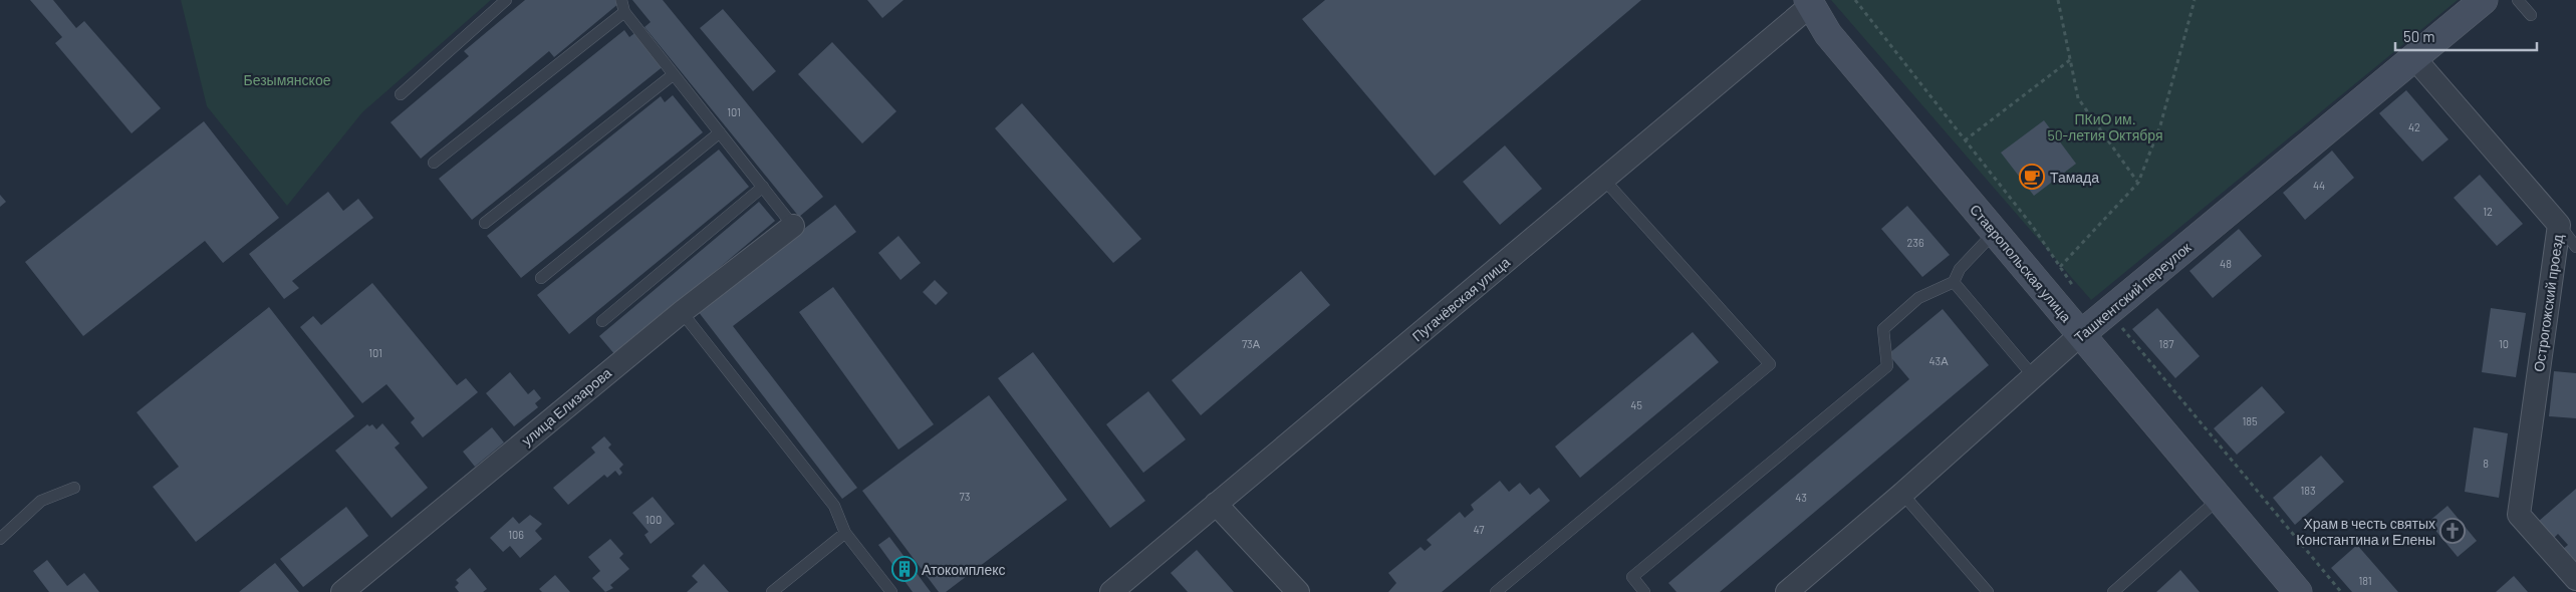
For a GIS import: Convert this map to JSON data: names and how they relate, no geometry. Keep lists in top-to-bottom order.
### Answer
{
  "streets": {
    "street": [
      "Ставропольская улица",
      "Ташкентский переулок",
      "Пугачёвская улица",
      "Острогожский проезд",
      "улица Елизарова"
    ]
  },
  "crossings": [
    ["Ставропольская улица", "Ташкентский переулок"],
    ["Ставропольская улица", "Пугачёвская улица"],
    ["Ташкентский переулок", "Острогожский проезд"]
  ],
  "parks": ["Безымянское", "ПКиО им. 50-летия Октября"],
  "places": {
    "cafe": ["Тамада"],
    "church": ["Храм в честь святых Константина и Елены"],
    "building": ["Атокомплекс"]
  },
  "house_numbers": [
    "101",
    "42",
    "44",
    "12",
    "236",
    "48",
    "73А",
    "187",
    "10",
    "101",
    "43А",
    "45",
    "185",
    "8",
    "183",
    "73",
    "43",
    "100",
    "47",
    "106",
    "181"
  ],
  "scale_bar": "50 m"
}
